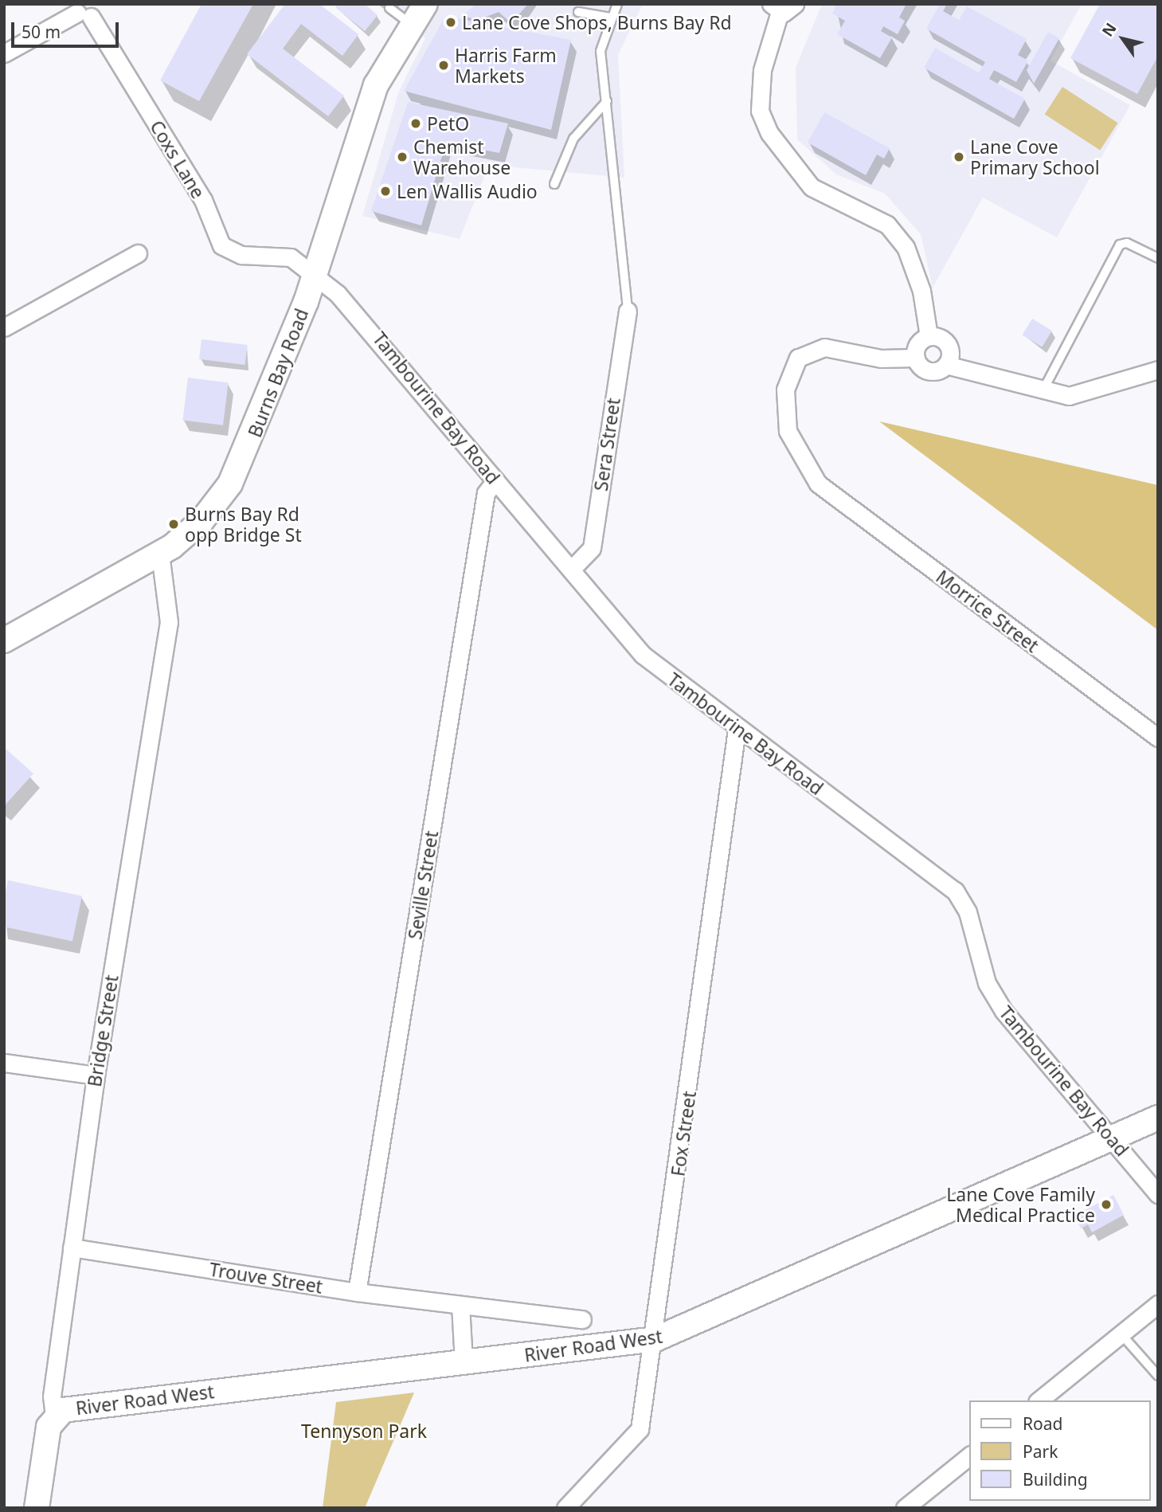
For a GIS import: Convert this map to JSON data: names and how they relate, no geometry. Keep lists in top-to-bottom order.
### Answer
{
  "streets": {
    "main road": ["Burns Bay Road", "Bridge Street", "River Road West"],
    "street": [
      "Coxs Lane",
      "Tambourine Bay Road",
      "Sera Street",
      "Morrice Street",
      "Seville Street",
      "Fox Street",
      "Trouve Street"
    ]
  },
  "crossings": [
    ["Coxs Lane", "Burns Bay Road"],
    ["Coxs Lane", "Tambourine Bay Road"],
    ["Burns Bay Road", "Tambourine Bay Road"],
    ["Burns Bay Road", "Bridge Street"],
    ["Tambourine Bay Road", "Sera Street"],
    ["Tambourine Bay Road", "Seville Street"],
    ["Tambourine Bay Road", "Fox Street"],
    ["Tambourine Bay Road", "River Road West"],
    ["Seville Street", "Trouve Street"],
    ["Bridge Street", "Trouve Street"],
    ["Bridge Street", "River Road West"],
    ["Fox Street", "River Road West"]
  ],
  "parks": ["Tennyson Park"],
  "places": [
    "Lane Cove Shops, Burns Bay Rd",
    "Harris Farm Markets",
    "PetO",
    "Chemist Warehouse",
    "Lane Cove Primary School",
    "Len Wallis Audio",
    "Burns Bay Rd opp Bridge St",
    "Lane Cove Family Medical Practice"
  ],
  "legend": ["Road", "Park", "Building"],
  "scale_bar": "50 m",
  "north": "top left"
}
